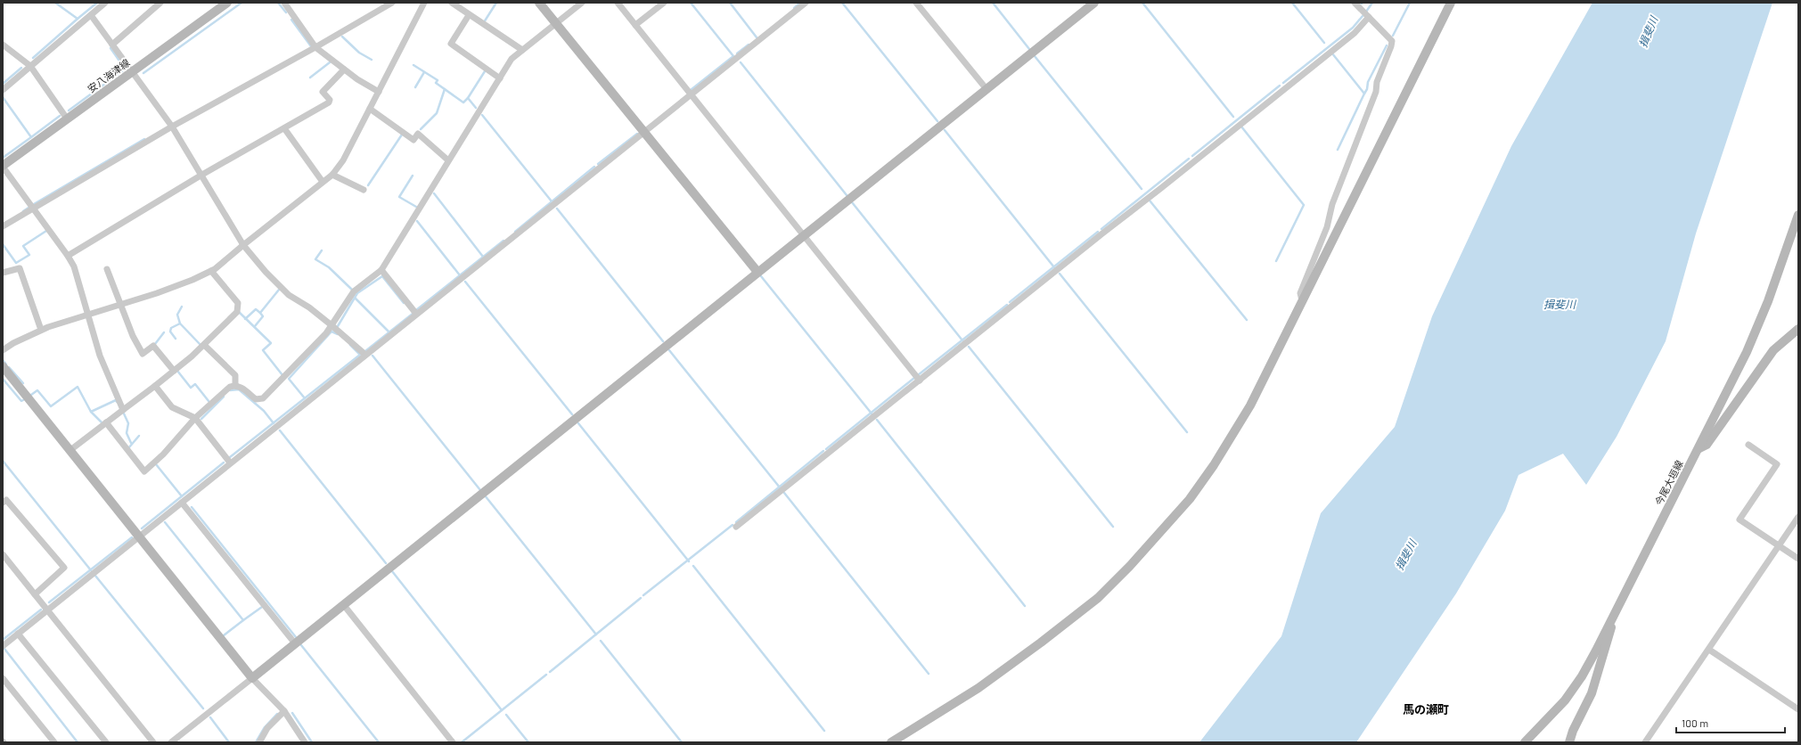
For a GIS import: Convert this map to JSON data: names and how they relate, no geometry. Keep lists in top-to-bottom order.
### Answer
{
  "streets": {
    "street": ["安八海津線", "今尾大垣線"]
  },
  "districts": ["馬の瀬町"],
  "water": ["揖斐川"],
  "scale_bar": "100 m"
}
